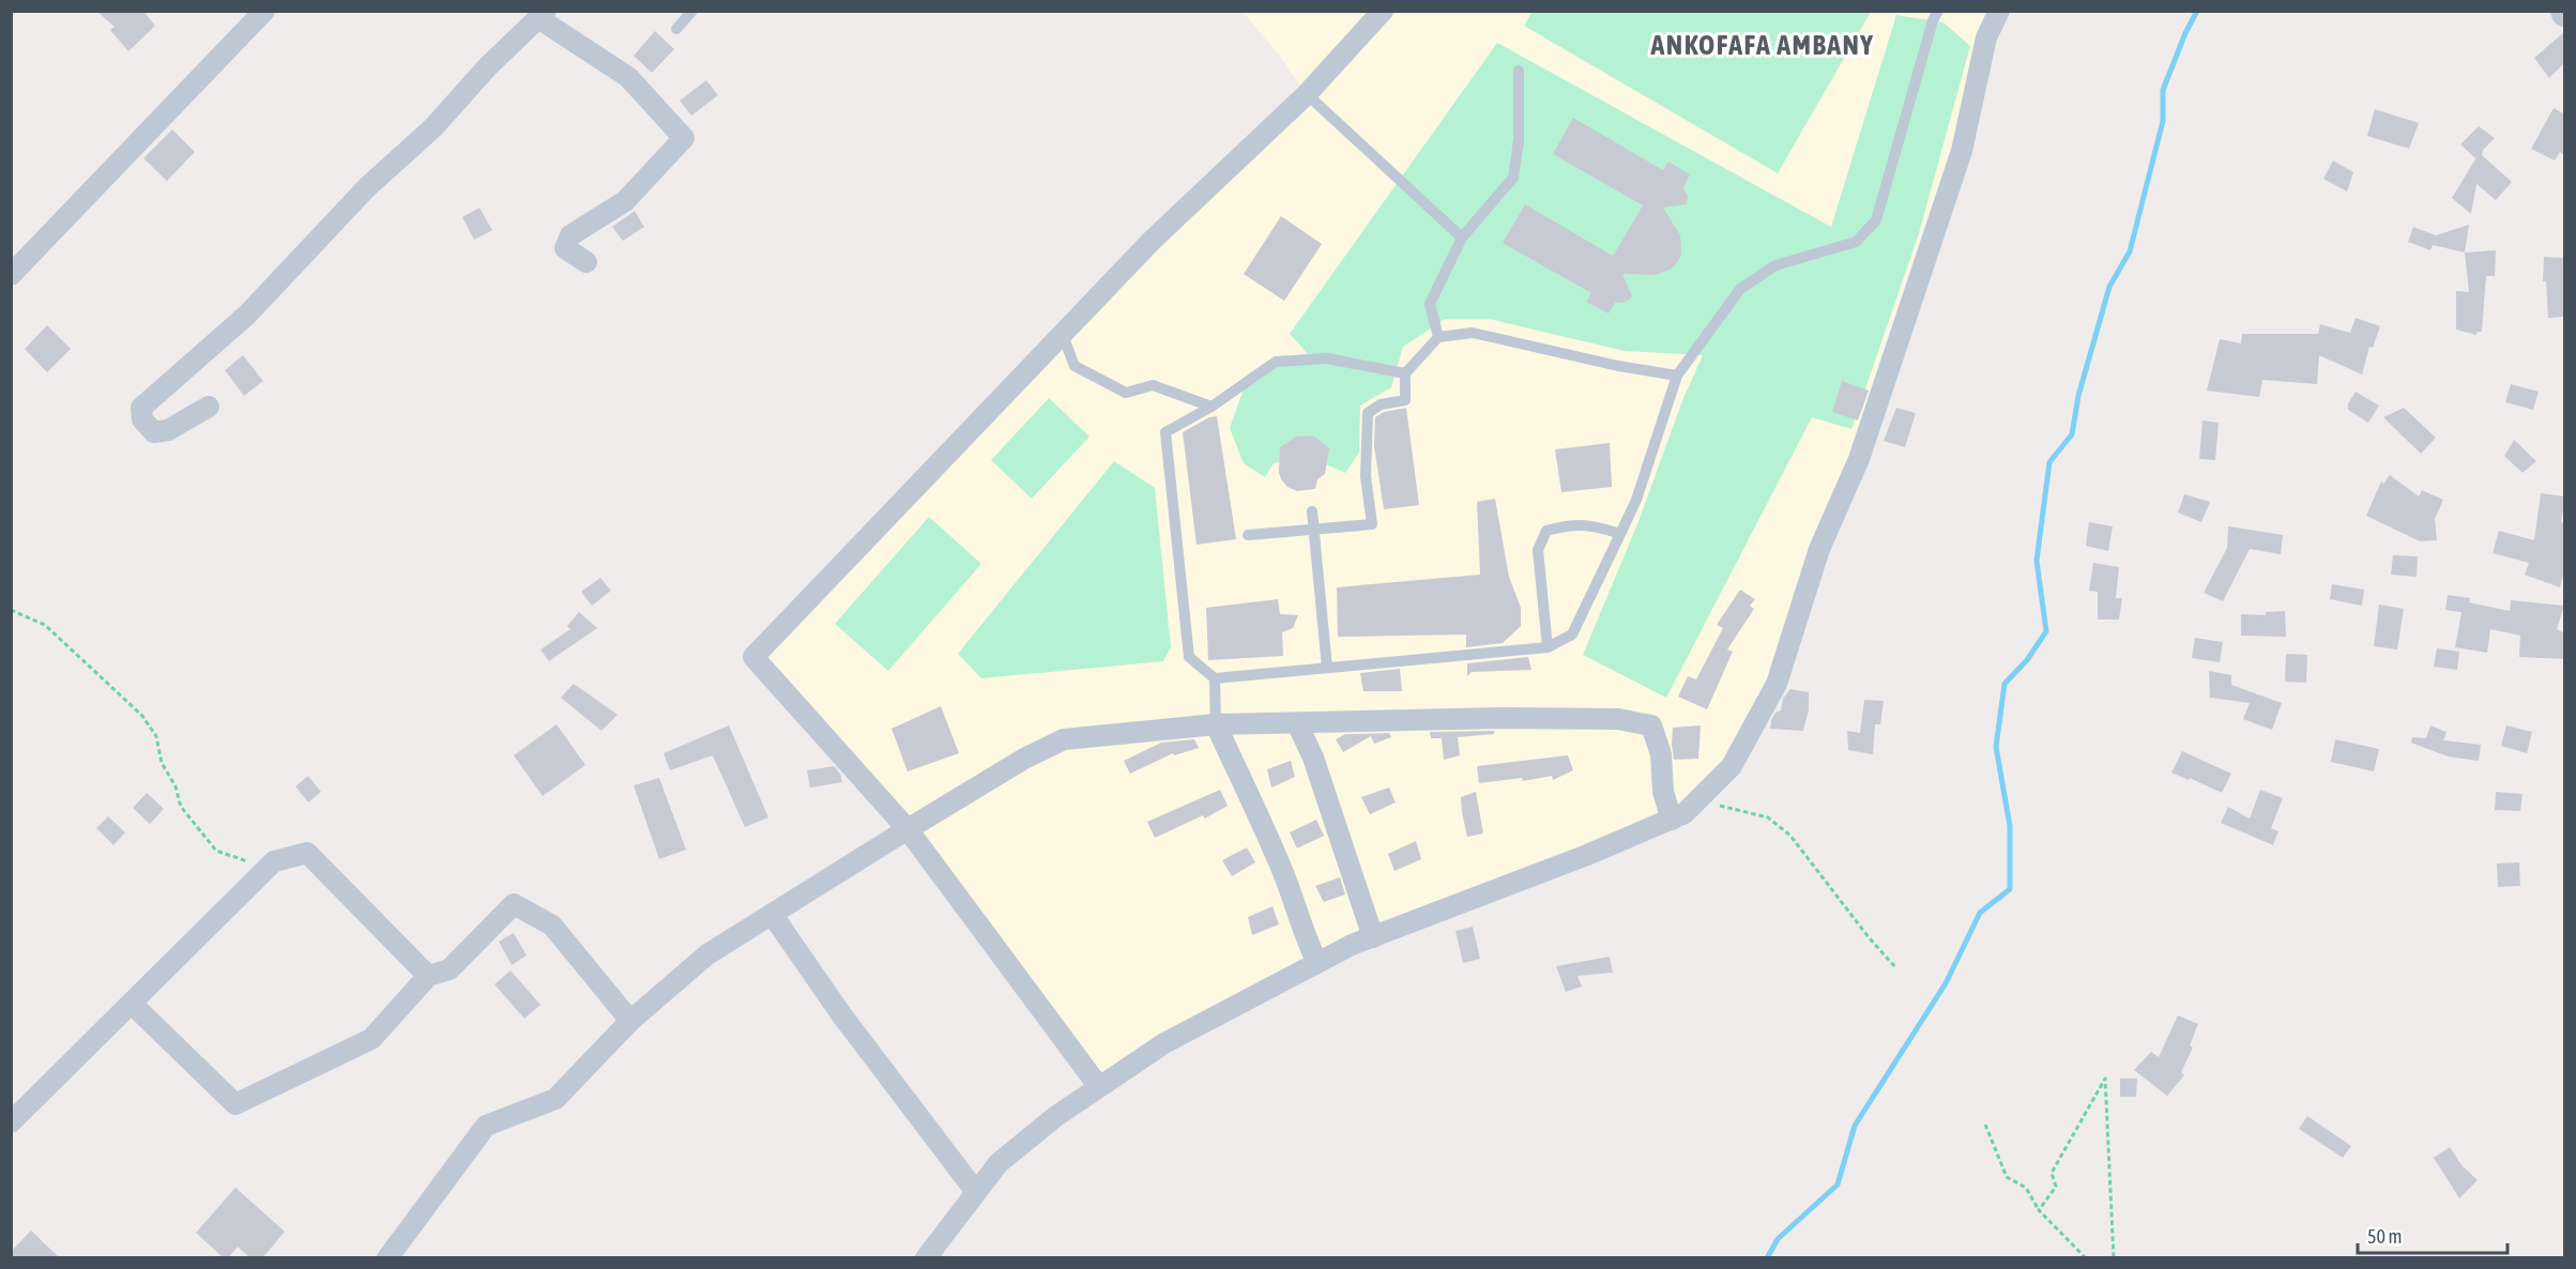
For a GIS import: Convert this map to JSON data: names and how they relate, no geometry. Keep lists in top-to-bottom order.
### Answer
{
  "districts": ["ANKOFAFA AMBANY"],
  "scale_bar": "50 m"
}
